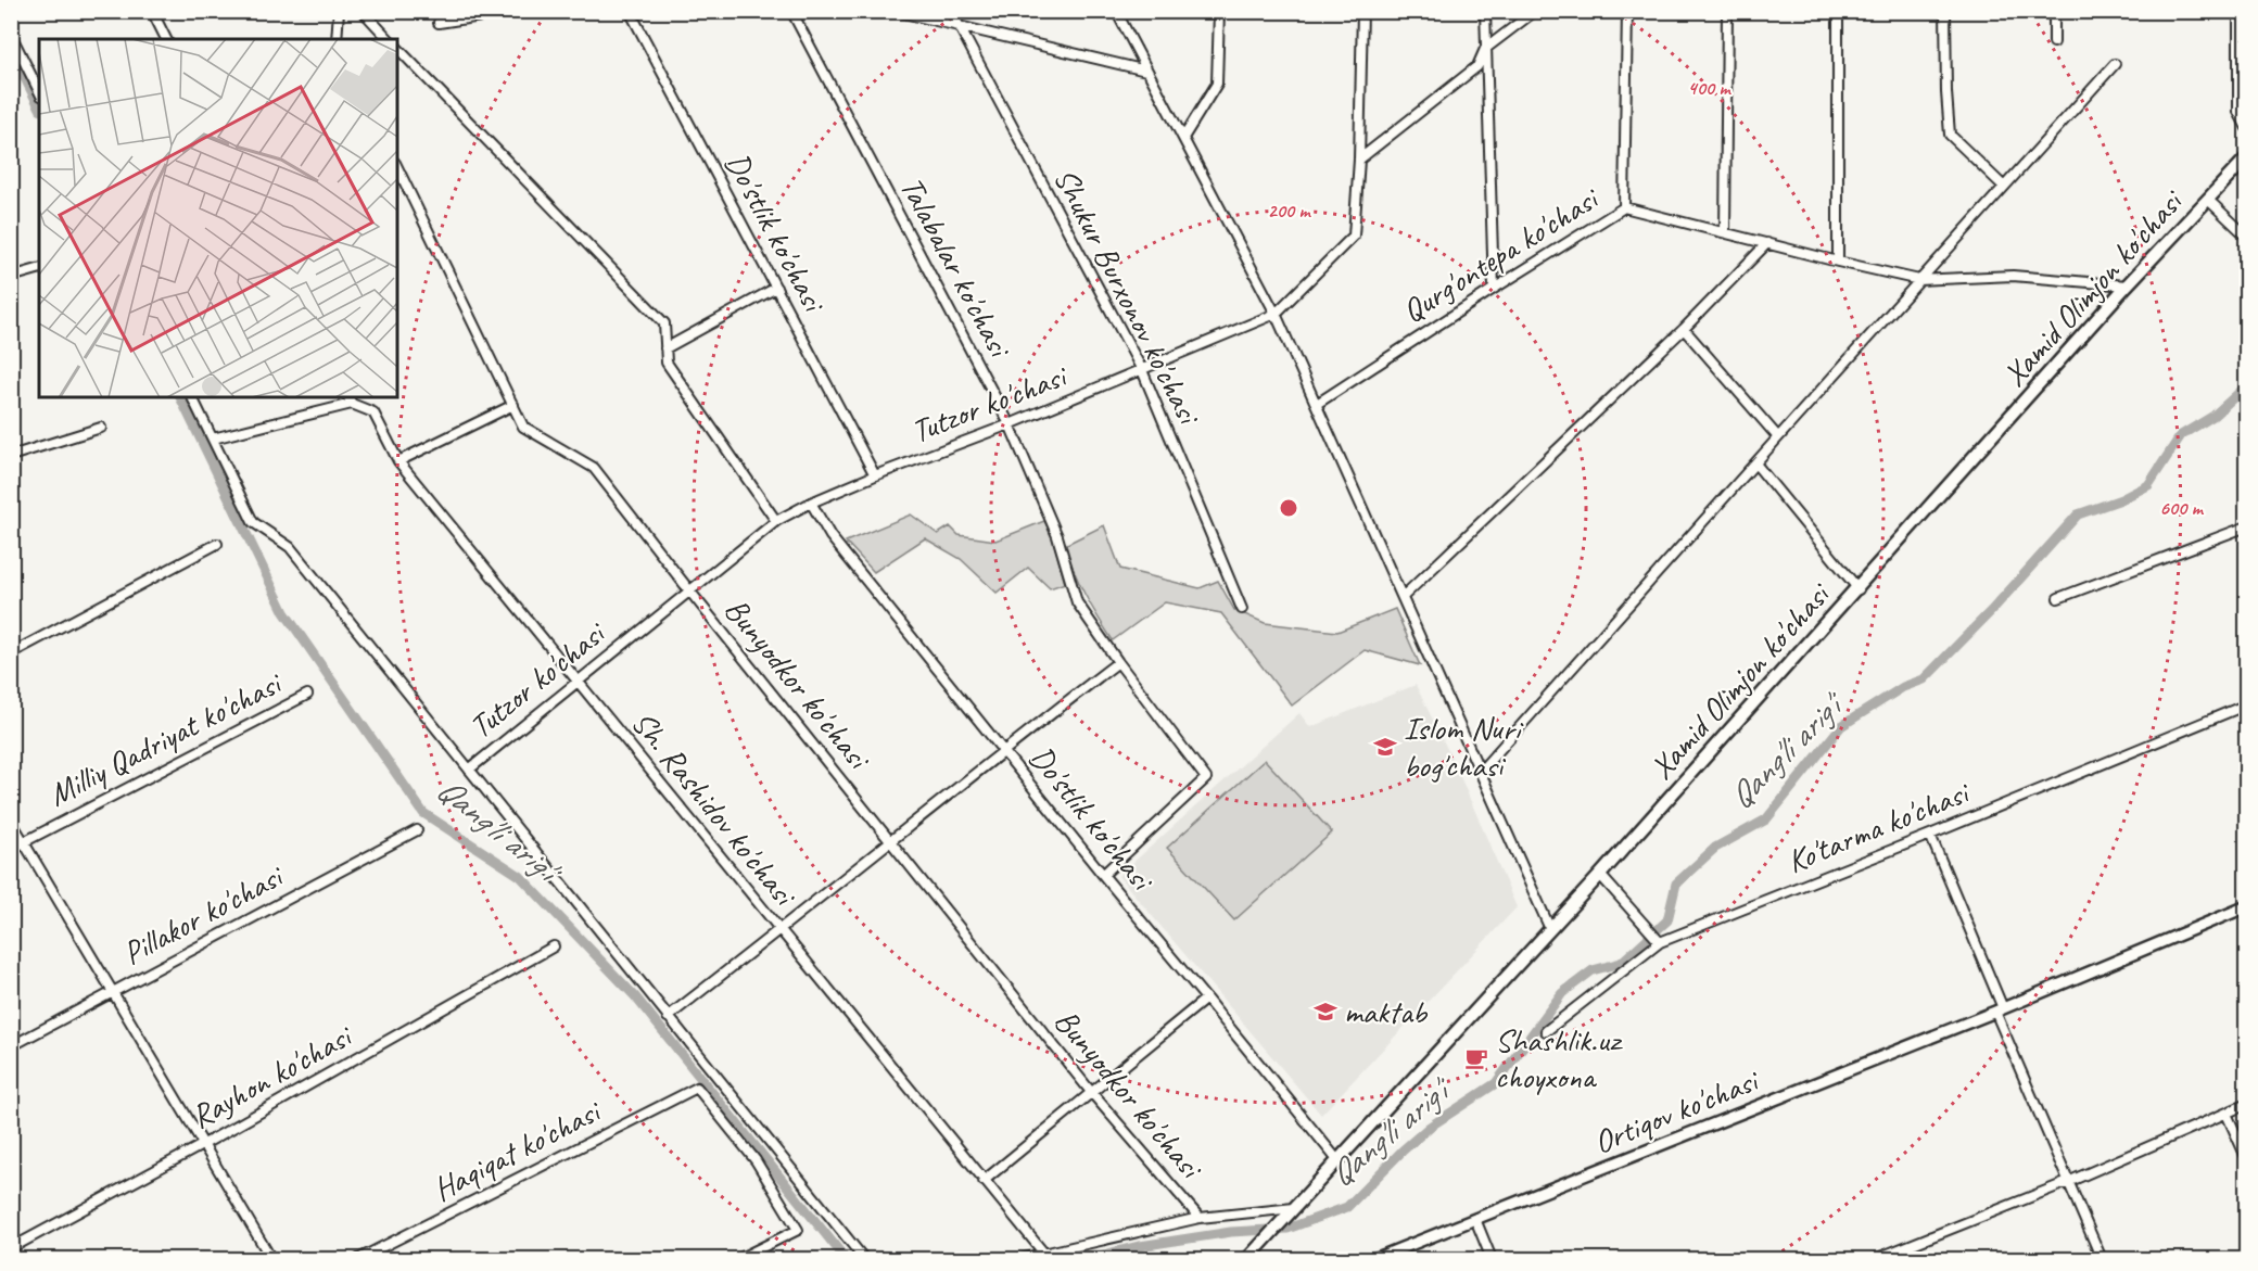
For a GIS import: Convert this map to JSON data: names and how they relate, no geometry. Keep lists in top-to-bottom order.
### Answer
{
  "streets": {
    "main road": ["Xamid Olimjon ko'chasi"],
    "street": [
      "Do'stlik ko'chasi",
      "Qurg'ontepa ko'chasi",
      "Talabalar ko'chasi",
      "Shukur Burxonov ko'chasi",
      "Tutzor ko'chasi",
      "Bunyodkor ko'chasi",
      "Milliy Qadriyat ko'chasi",
      "Sh. Rashidov ko'chasi",
      "Ko'tarma ko'chasi",
      "Pillakor ko'chasi",
      "Rayhon ko'chasi",
      "Ortiqov ko'chasi",
      "Haqiqat ko'chasi"
    ]
  },
  "crossings": [
    ["Do'stlik ko'chasi", "Talabalar ko'chasi"],
    ["Do'stlik ko'chasi", "Xamid Olimjon ko'chasi"],
    ["Do'stlik ko'chasi", "Tutzor ko'chasi"],
    ["Qurg'ontepa ko'chasi", "Xamid Olimjon ko'chasi"],
    ["Talabalar ko'chasi", "Tutzor ko'chasi"],
    ["Shukur Burxonov ko'chasi", "Tutzor ko'chasi"],
    ["Tutzor ko'chasi", "Bunyodkor ko'chasi"],
    ["Tutzor ko'chasi", "Sh. Rashidov ko'chasi"]
  ],
  "water": ["Qang'li arig'i"],
  "places": {
    "school or university": ["Islom Nuri bog'chasi", "maktab"],
    "cafe": ["Shashlik.uz choyxona"]
  },
  "rings": ["400 m", "200 m", "600 m"]
}
